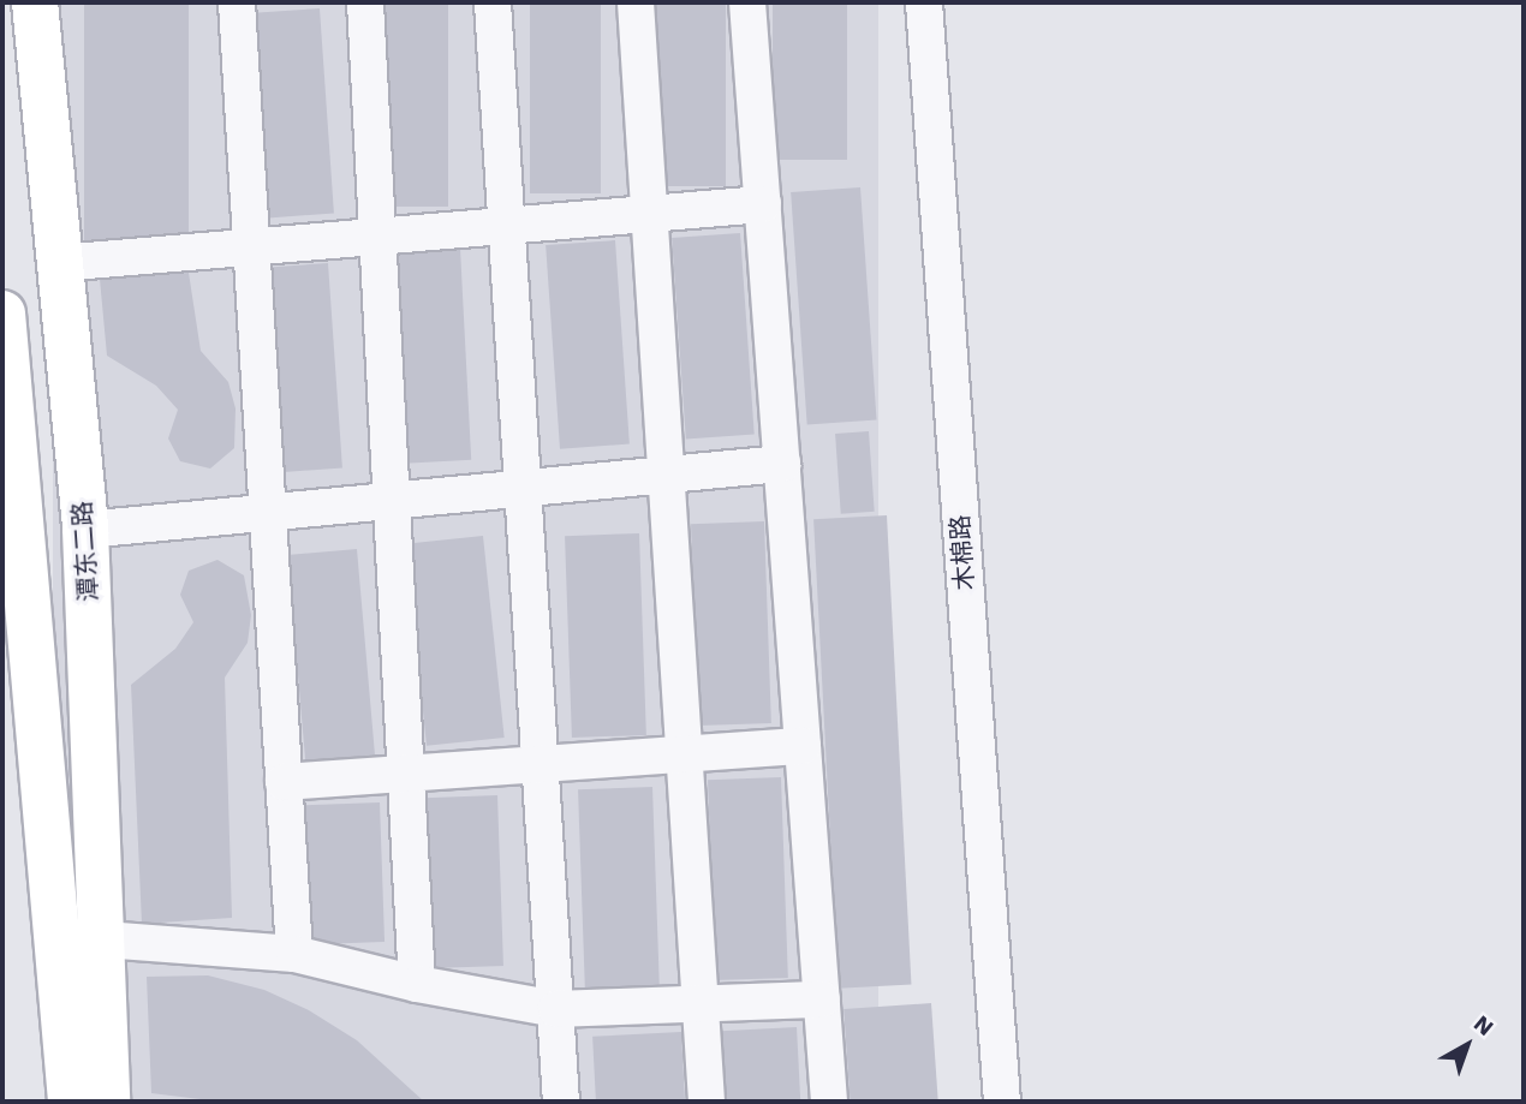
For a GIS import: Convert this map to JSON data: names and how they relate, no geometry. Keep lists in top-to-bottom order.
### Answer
{
  "streets": {
    "highway": ["潭东二路"],
    "street": ["木棉路"]
  },
  "north": "top right"
}
